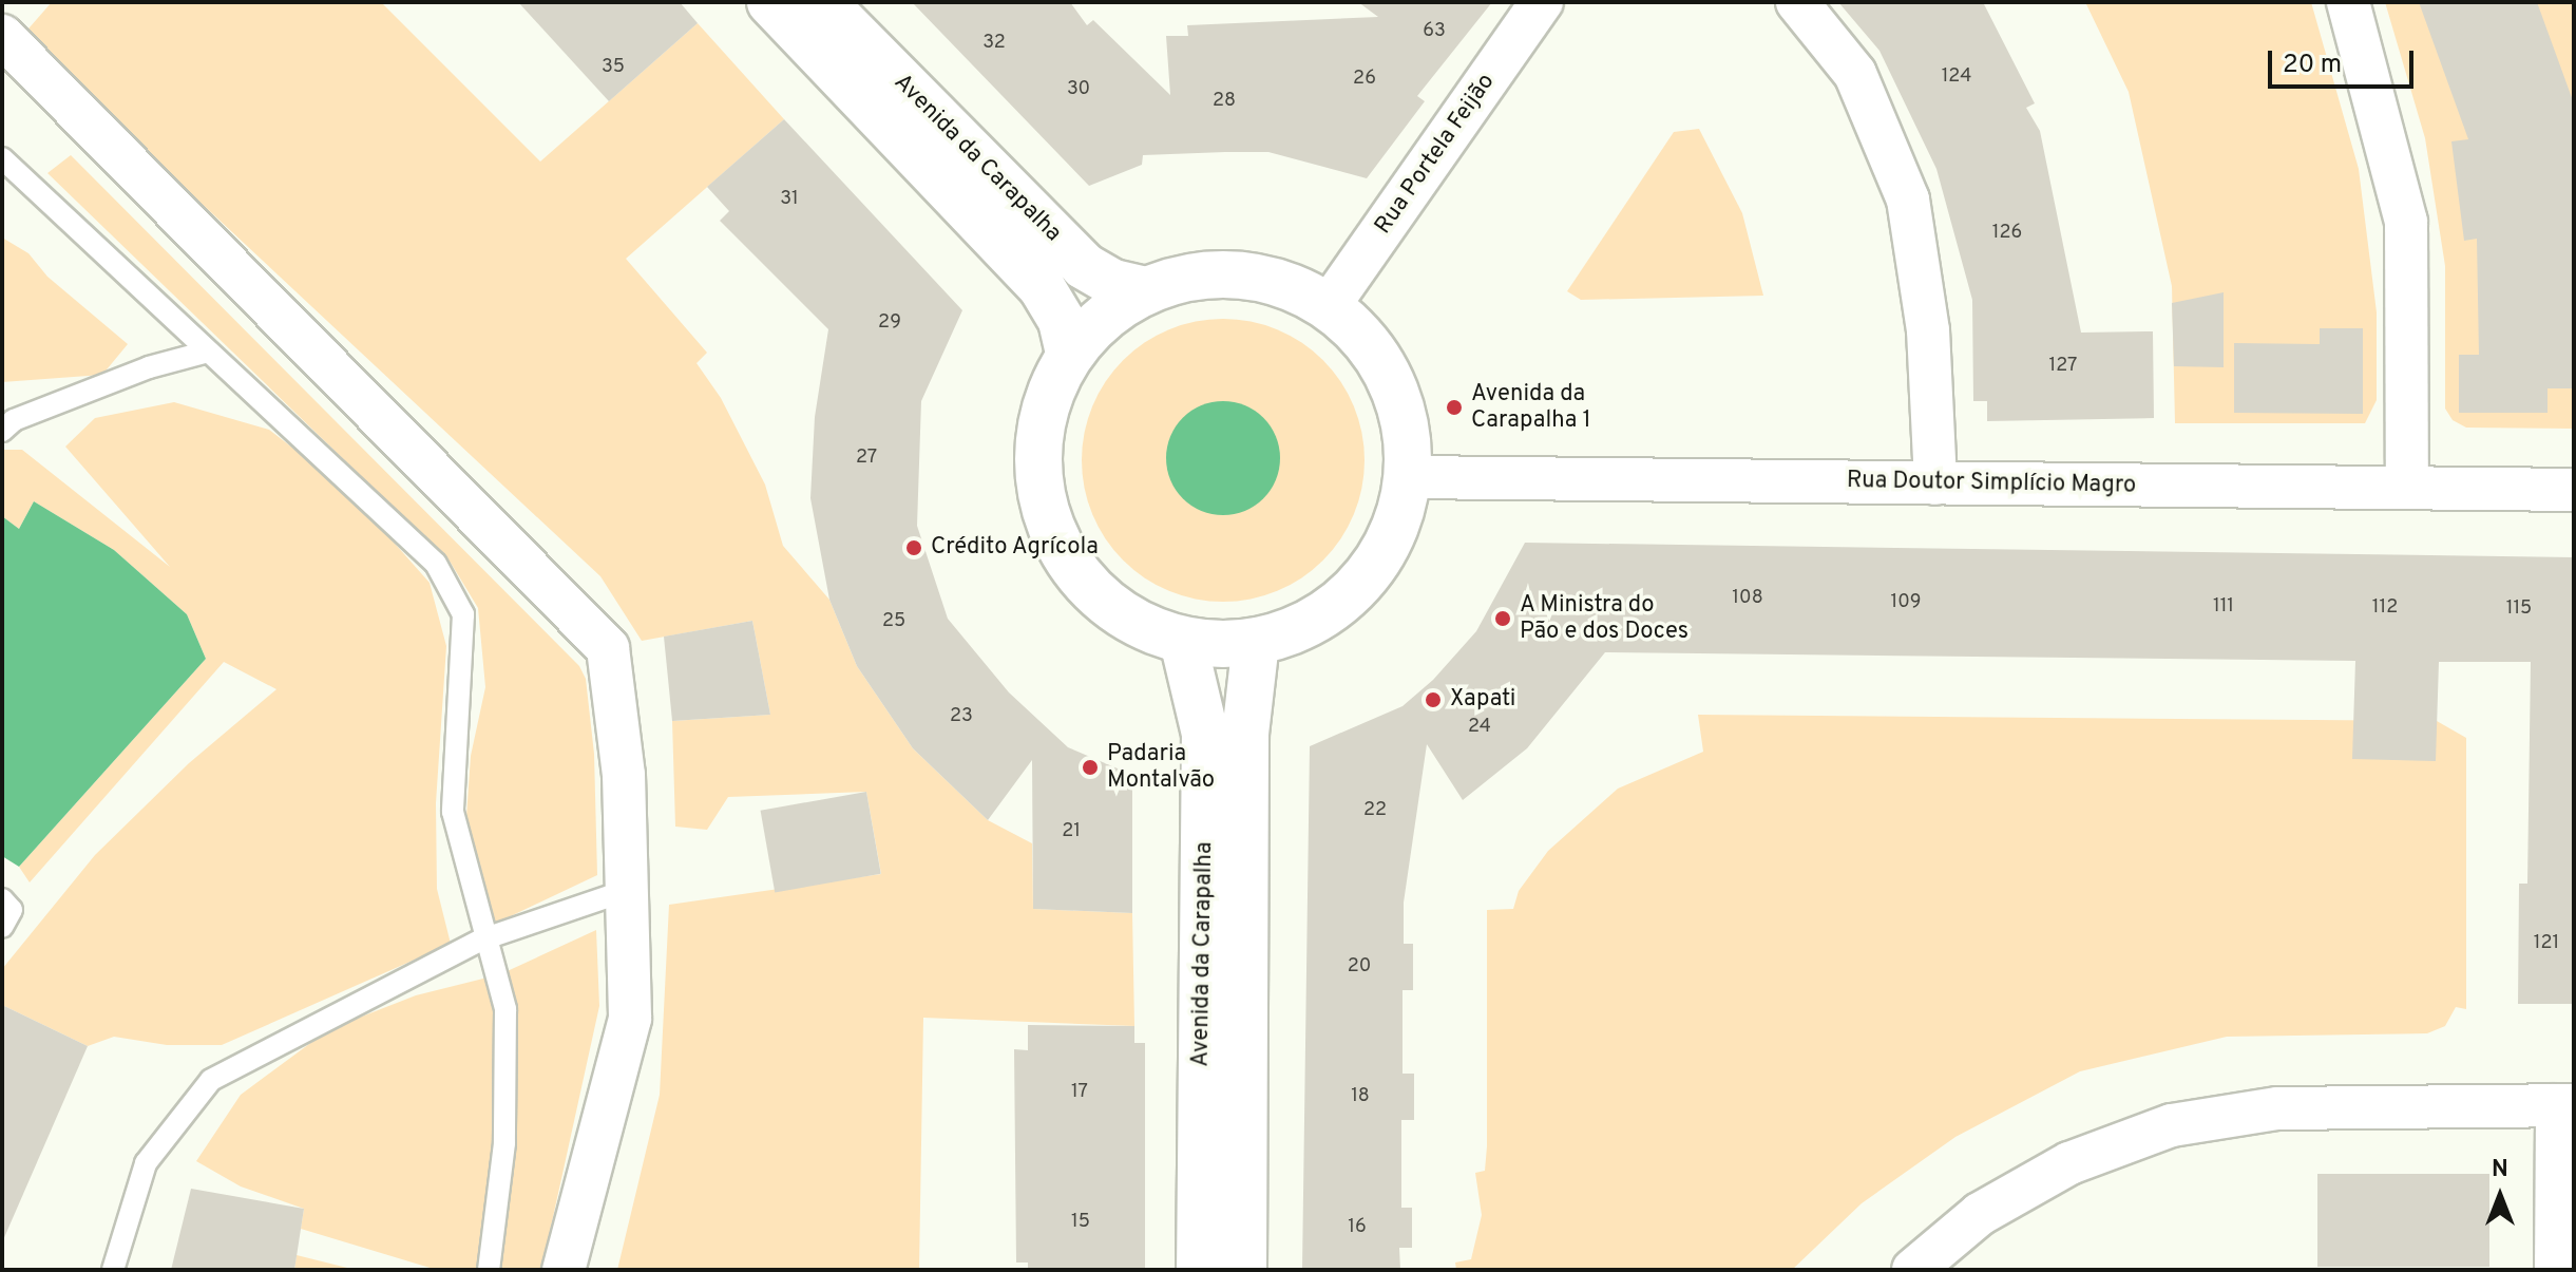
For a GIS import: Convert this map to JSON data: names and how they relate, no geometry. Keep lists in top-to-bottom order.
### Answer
{
  "streets": {
    "main road": ["Avenida da Carapalha"],
    "street": ["Rua Portela Feijão", "Rua Doutor Simplício Magro"]
  },
  "places": [
    "Avenida da Carapalha 1",
    "Crédito Agrícola",
    "A Ministra do Pão e dos Doces",
    "Xapati",
    "Padaria Montalvão"
  ],
  "house_numbers": [
    "63",
    "32",
    "35",
    "124",
    "26",
    "30",
    "28",
    "31",
    "126",
    "29",
    "127",
    "27",
    "108",
    "109",
    "111",
    "112",
    "115",
    "25",
    "23",
    "24",
    "22",
    "21",
    "121",
    "20",
    "17",
    "18",
    "15",
    "16"
  ],
  "scale_bar": "20 m",
  "north": "top"
}
